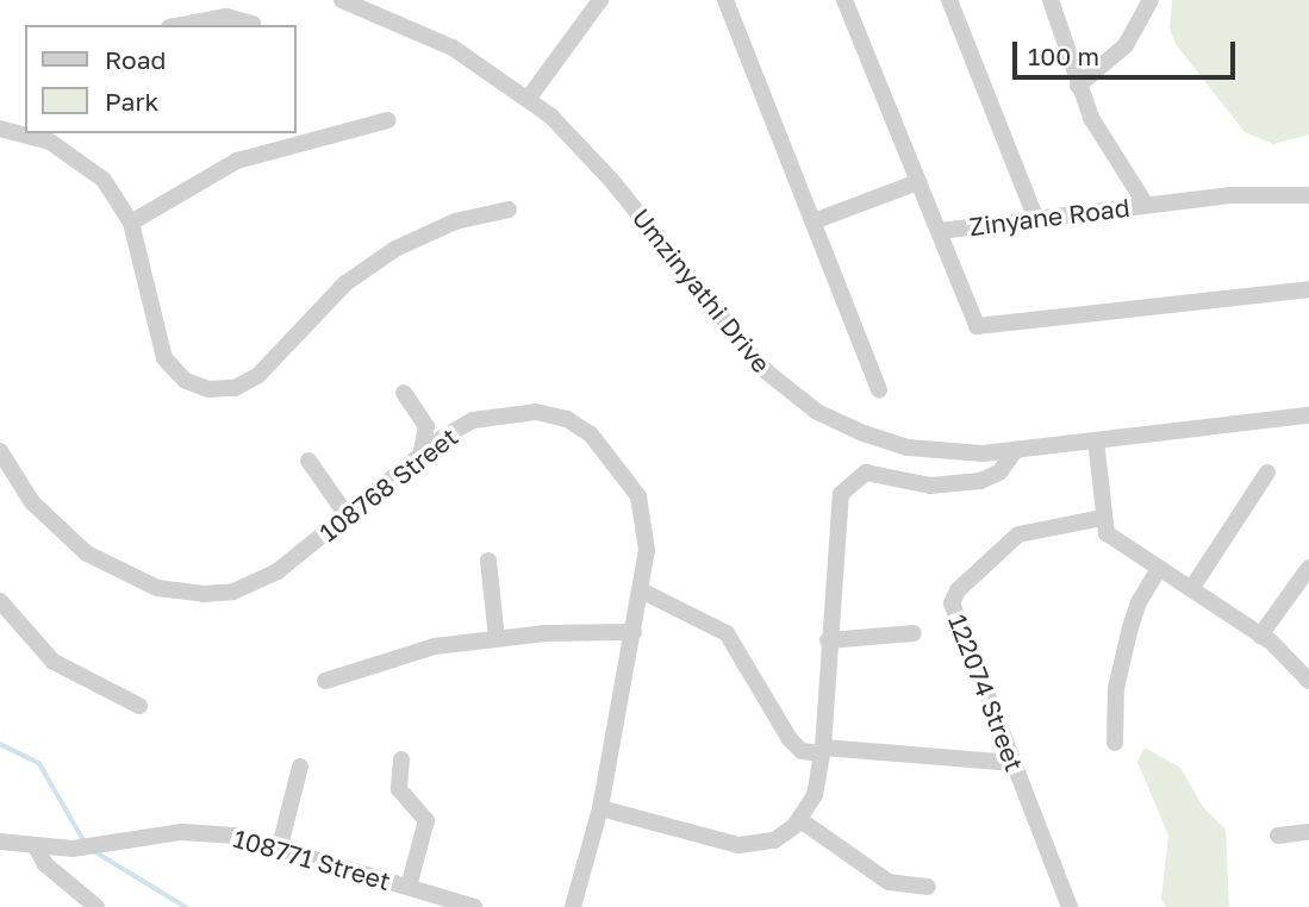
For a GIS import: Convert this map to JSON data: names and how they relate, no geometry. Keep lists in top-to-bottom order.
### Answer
{
  "streets": {
    "street": [
      "Zinyane Road",
      "Umzinyathi Drive",
      "108768 Street",
      "122074 Street",
      "108771 Street"
    ]
  },
  "legend": ["Road", "Park"],
  "scale_bar": "100 m"
}
